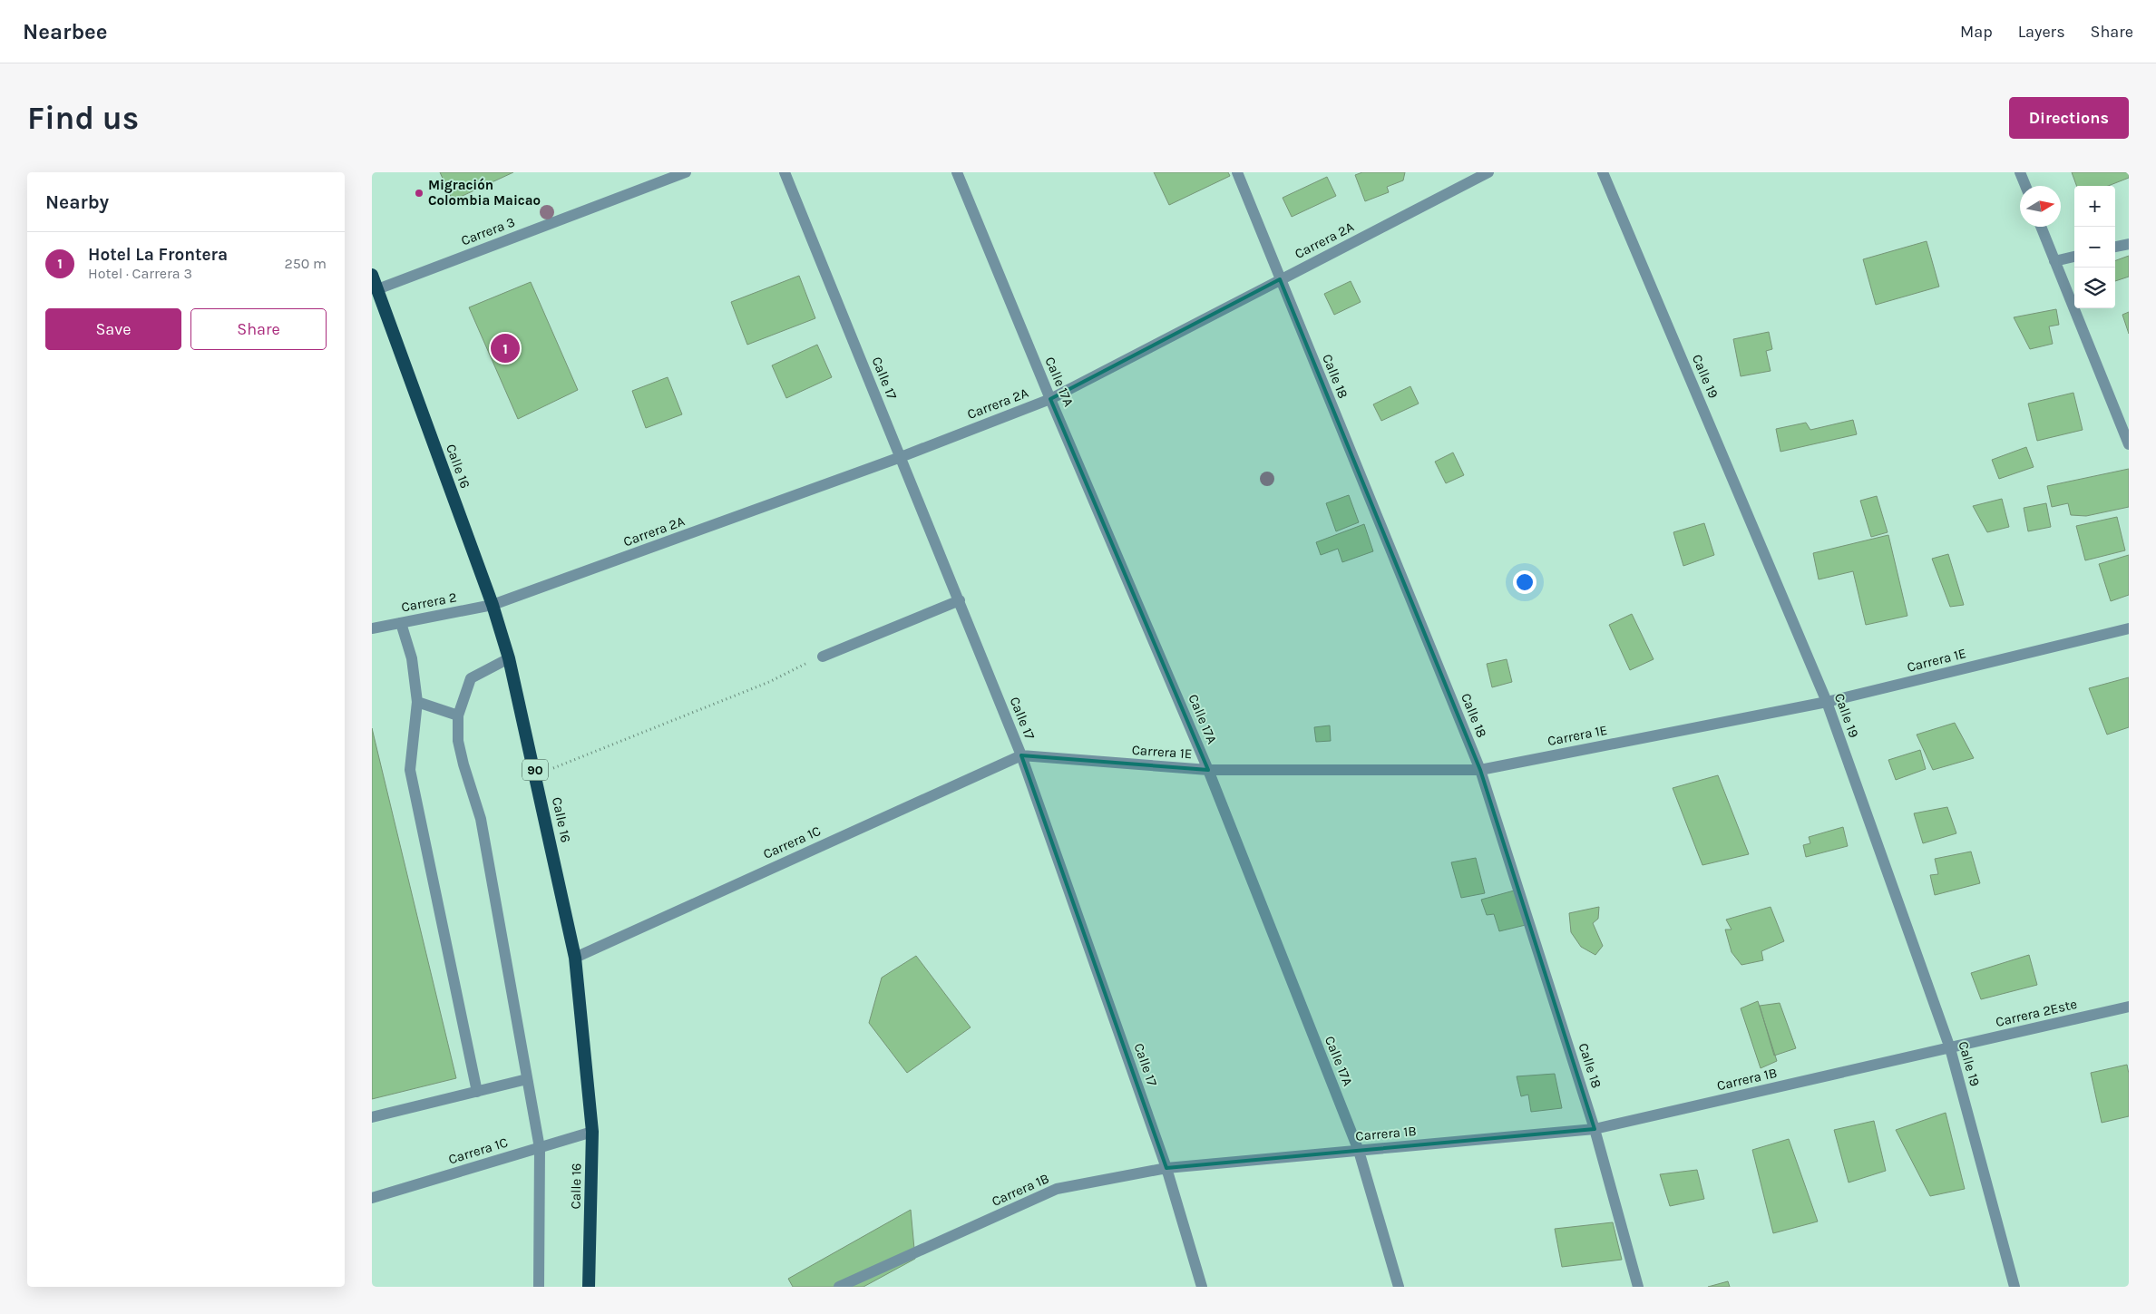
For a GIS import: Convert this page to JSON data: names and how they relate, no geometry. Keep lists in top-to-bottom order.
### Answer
{
  "streets": {
    "highway": ["Calle 16", "90"],
    "street": [
      "Carrera 3",
      "Carrera 2A",
      "Calle 18",
      "Calle 19",
      "Calle 17",
      "Calle 17A",
      "Carrera 2",
      "Carrera 1E",
      "Carrera 1C",
      "Carrera 2Este",
      "Carrera 1B"
    ]
  },
  "crossings": [
    ["Carrera 3", "Calle 16"],
    ["Carrera 2A", "Calle 18"],
    ["Carrera 2A", "Calle 17"],
    ["Carrera 2A", "Calle 17A"],
    ["Carrera 2A", "Calle 16"],
    ["Carrera 2A", "Carrera 2"],
    ["Calle 18", "Carrera 1E"],
    ["Calle 18", "Carrera 1B"],
    ["Calle 19", "Carrera 1E"],
    ["Calle 19", "Carrera 2Este"],
    ["Calle 19", "Carrera 1B"],
    ["Calle 17", "Carrera 1E"],
    ["Calle 17", "Carrera 1C"],
    ["Calle 17", "Carrera 1B"],
    ["Calle 17A", "Carrera 1E"],
    ["Calle 17A", "Carrera 1B"],
    ["Calle 16", "Carrera 2"],
    ["Calle 16", "Carrera 1C"],
    ["Carrera 1E", "Carrera 1C"],
    ["Carrera 2Este", "Carrera 1B"]
  ],
  "places": ["Migración Colombia Maicao"],
  "north": "right",
  "page": {
    "header": "Nearbee",
    "nav": ["Map", "Layers", "Share"],
    "buttons": [
      "Directions",
      ["Save", "Share"]
    ],
    "title": "Find us",
    "heading": "Nearby",
    "map_buttons": ["+", "−"],
    "list": [
      {
        "mark": "1",
        "name": "Hotel La Frontera",
        "note": "Hotel · Carrera 3",
        "value": "250 m"
      }
    ],
    "pins": "1"
  }
}
